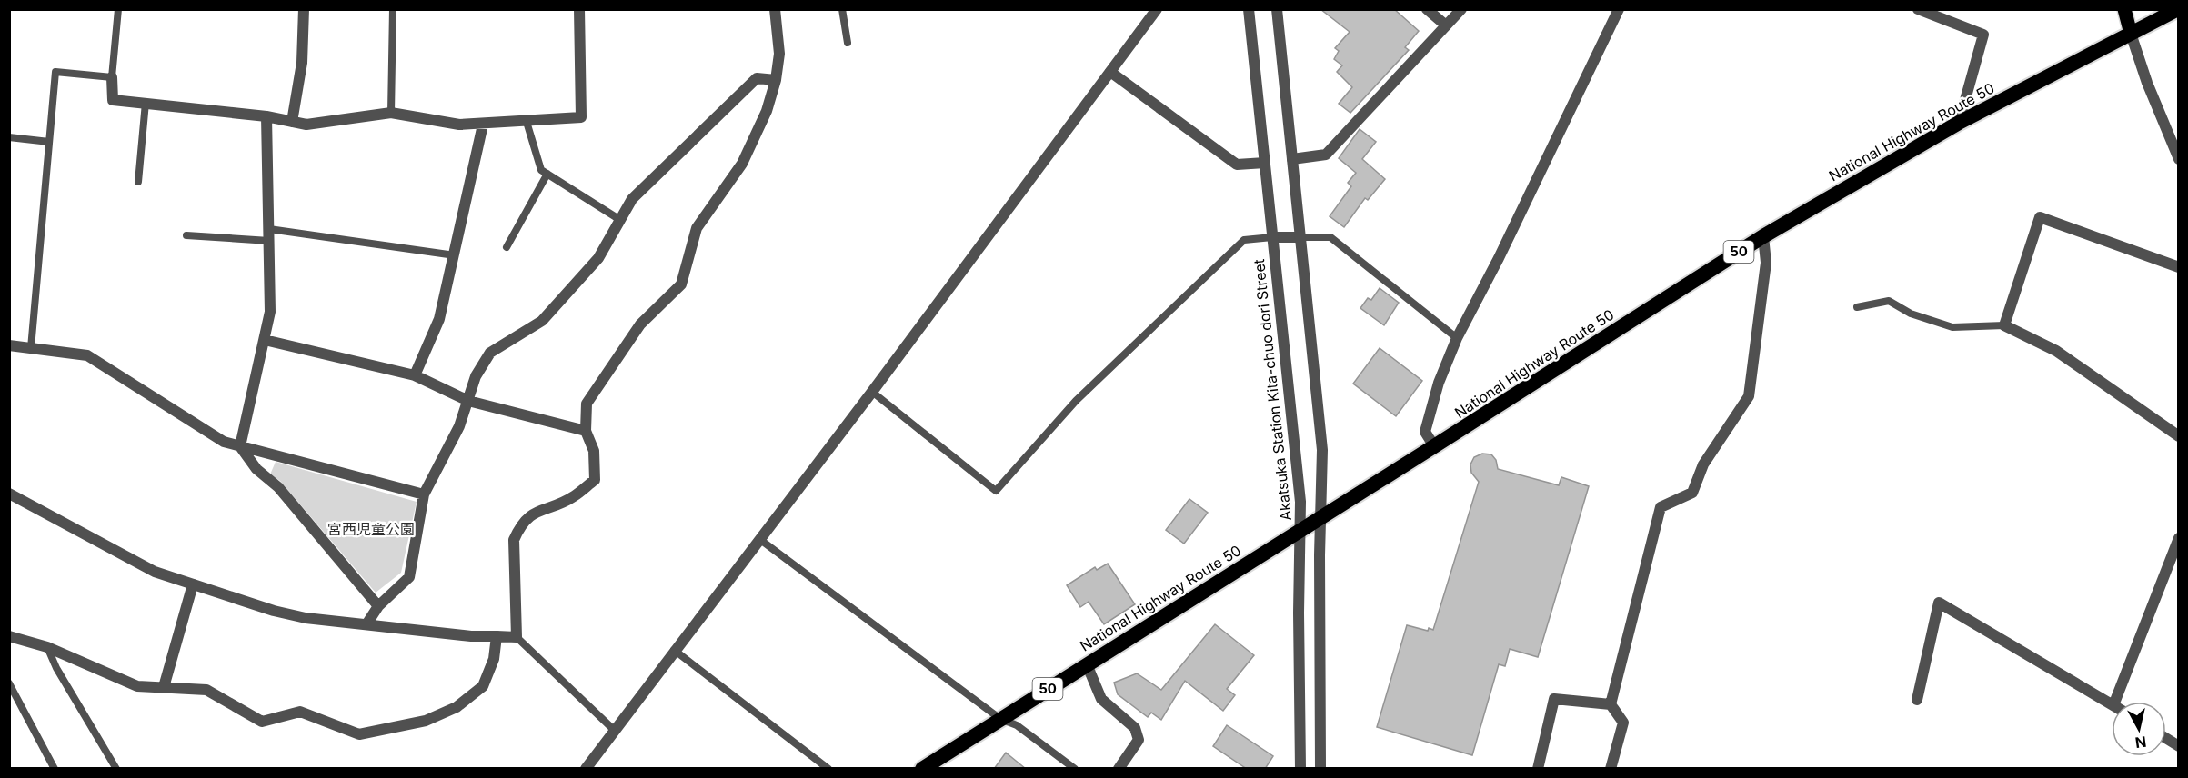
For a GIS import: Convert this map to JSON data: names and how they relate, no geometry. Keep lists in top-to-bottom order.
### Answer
{
  "streets": {
    "highway": ["National Highway Route 50", "50"],
    "street": ["Akatsuka Station Kita-chuo dori Street"]
  },
  "crossings": [
    ["National Highway Route 50", "Akatsuka Station Kita-chuo dori Street"]
  ],
  "parks": ["宮西児童公園"],
  "north": "bottom"
}
